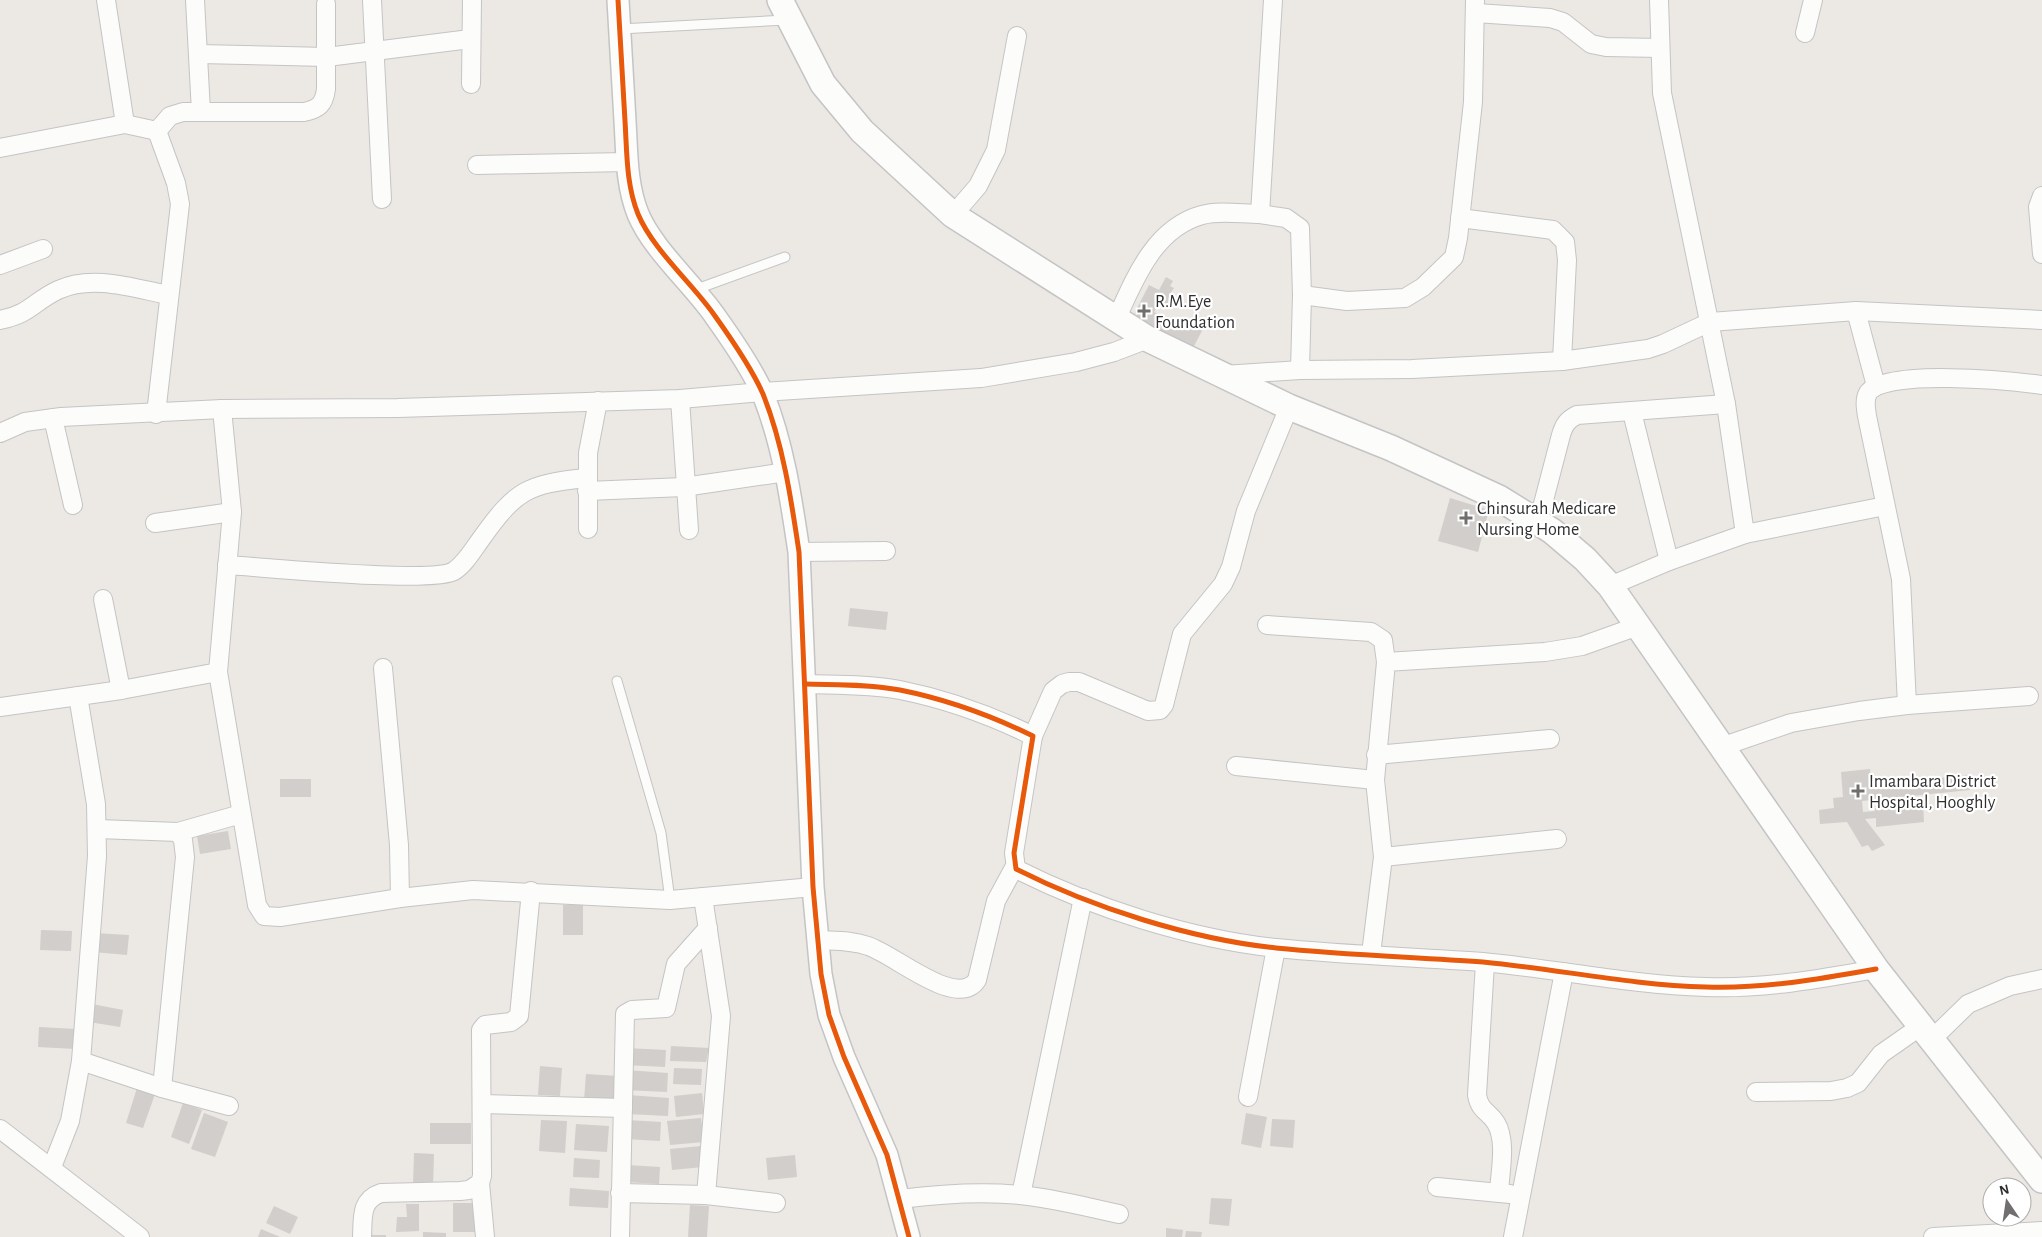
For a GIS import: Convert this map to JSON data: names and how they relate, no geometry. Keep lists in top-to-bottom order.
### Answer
{
  "places": {
    "health": ["R.M.Eye Foundation", "Chinsurah Medicare Nursing Home", "Imambara District Hospital, Hooghly"]
  },
  "north": "top"
}
